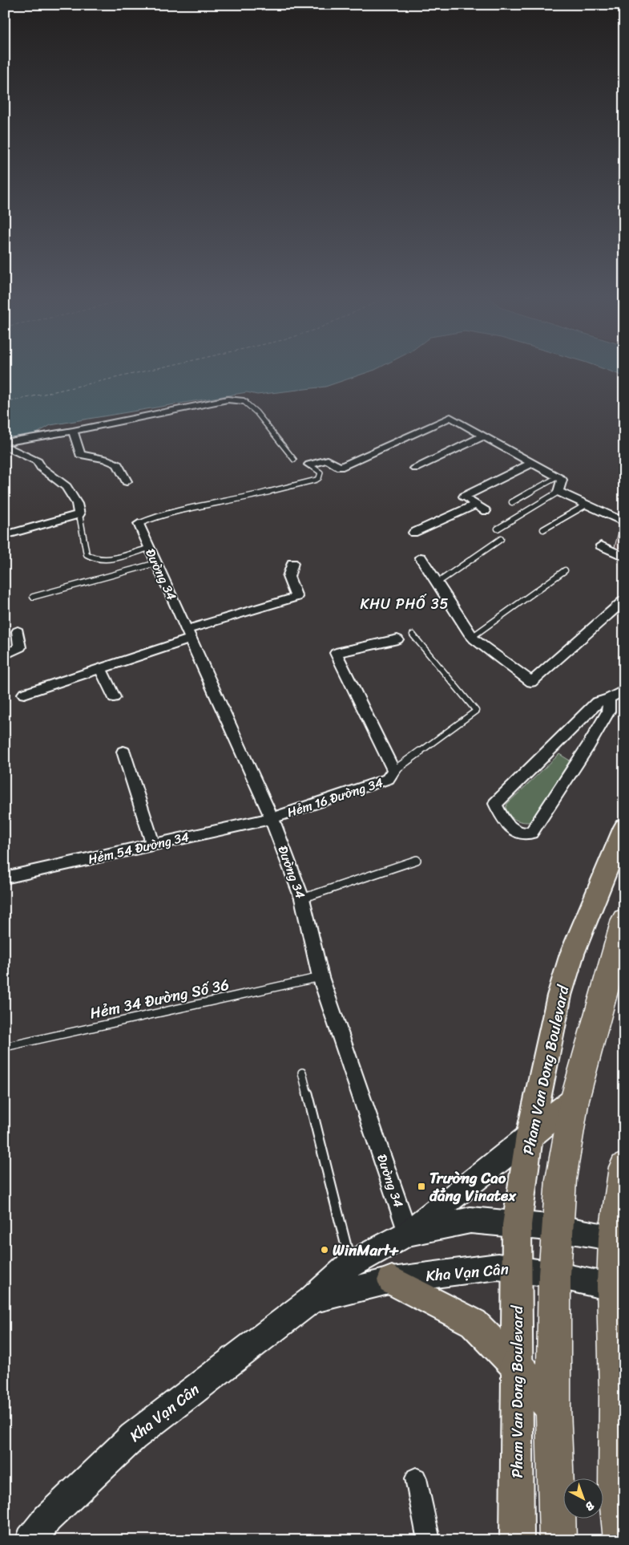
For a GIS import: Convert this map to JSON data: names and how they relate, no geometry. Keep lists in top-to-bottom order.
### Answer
{
  "streets": {
    "main road": ["Pham Van Dong Boulevard", "Kha Vạn Cân"],
    "street": ["Đường 34", "Hẻm 16 Đường 34", "Hẻm 54 Đường 34"],
    "lane": ["Hẻm 34 Đường Số 36"]
  },
  "crossings": [
    ["Đường 34", "Hẻm 16 Đường 34"],
    ["Đường 34", "Hẻm 54 Đường 34"],
    ["Đường 34", "Hẻm 34 Đường Số 36"],
    ["Đường 34", "Kha Vạn Cân"],
    ["Hẻm 16 Đường 34", "Hẻm 54 Đường 34"],
    ["Pham Van Dong Boulevard", "Kha Vạn Cân"]
  ],
  "districts": ["KHU PHỐ 35"],
  "places": {
    "transit": ["Trường Cao đẳng Vinatex"],
    "other": ["WinMart+"]
  },
  "north": "bottom right"
}
